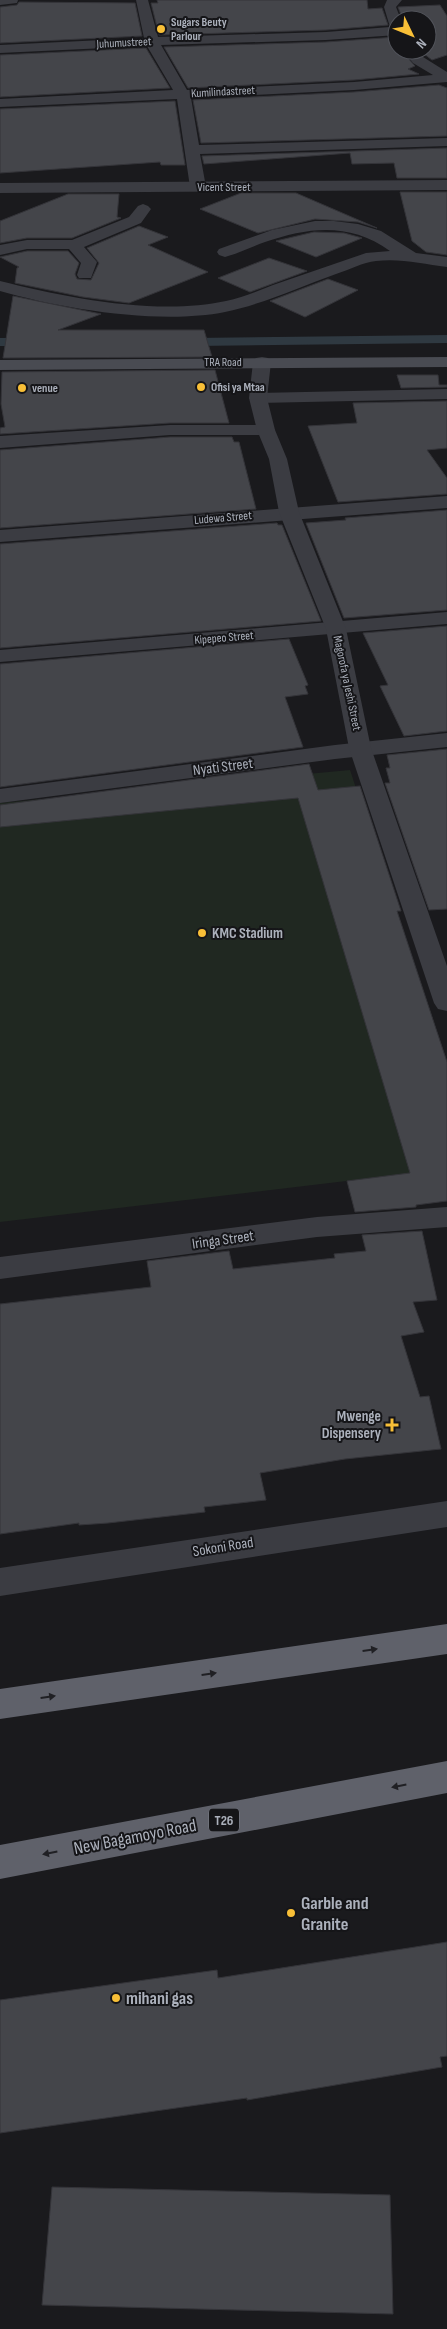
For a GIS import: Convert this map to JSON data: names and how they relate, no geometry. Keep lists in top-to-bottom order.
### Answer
{
  "streets": {
    "highway": ["T26", "New Bagamoyo Road"],
    "main road": ["TRA Road"],
    "street": [
      "Juhumustreet",
      "Kumilindastreet",
      "Vicent Street",
      "Ludewa Street",
      "Kipepeo Street",
      "Magorofa ya Jeshi Street",
      "Nyati Street",
      "Iringa Street",
      "Sokoni Road"
    ]
  },
  "crossings": [
    ["TRA Road", "Magorofa ya Jeshi Street"],
    ["Ludewa Street", "Magorofa ya Jeshi Street"],
    ["Kipepeo Street", "Magorofa ya Jeshi Street"],
    ["Magorofa ya Jeshi Street", "Nyati Street"]
  ],
  "places": {
    "other": [
      "Sugars Beuty Parlour",
      "Ofisi ya Mtaa",
      "venue",
      "KMC Stadium",
      "Garble and Granite",
      "mihani gas"
    ],
    "health": ["Mwenge Dispensery"]
  },
  "north": "bottom right"
}
